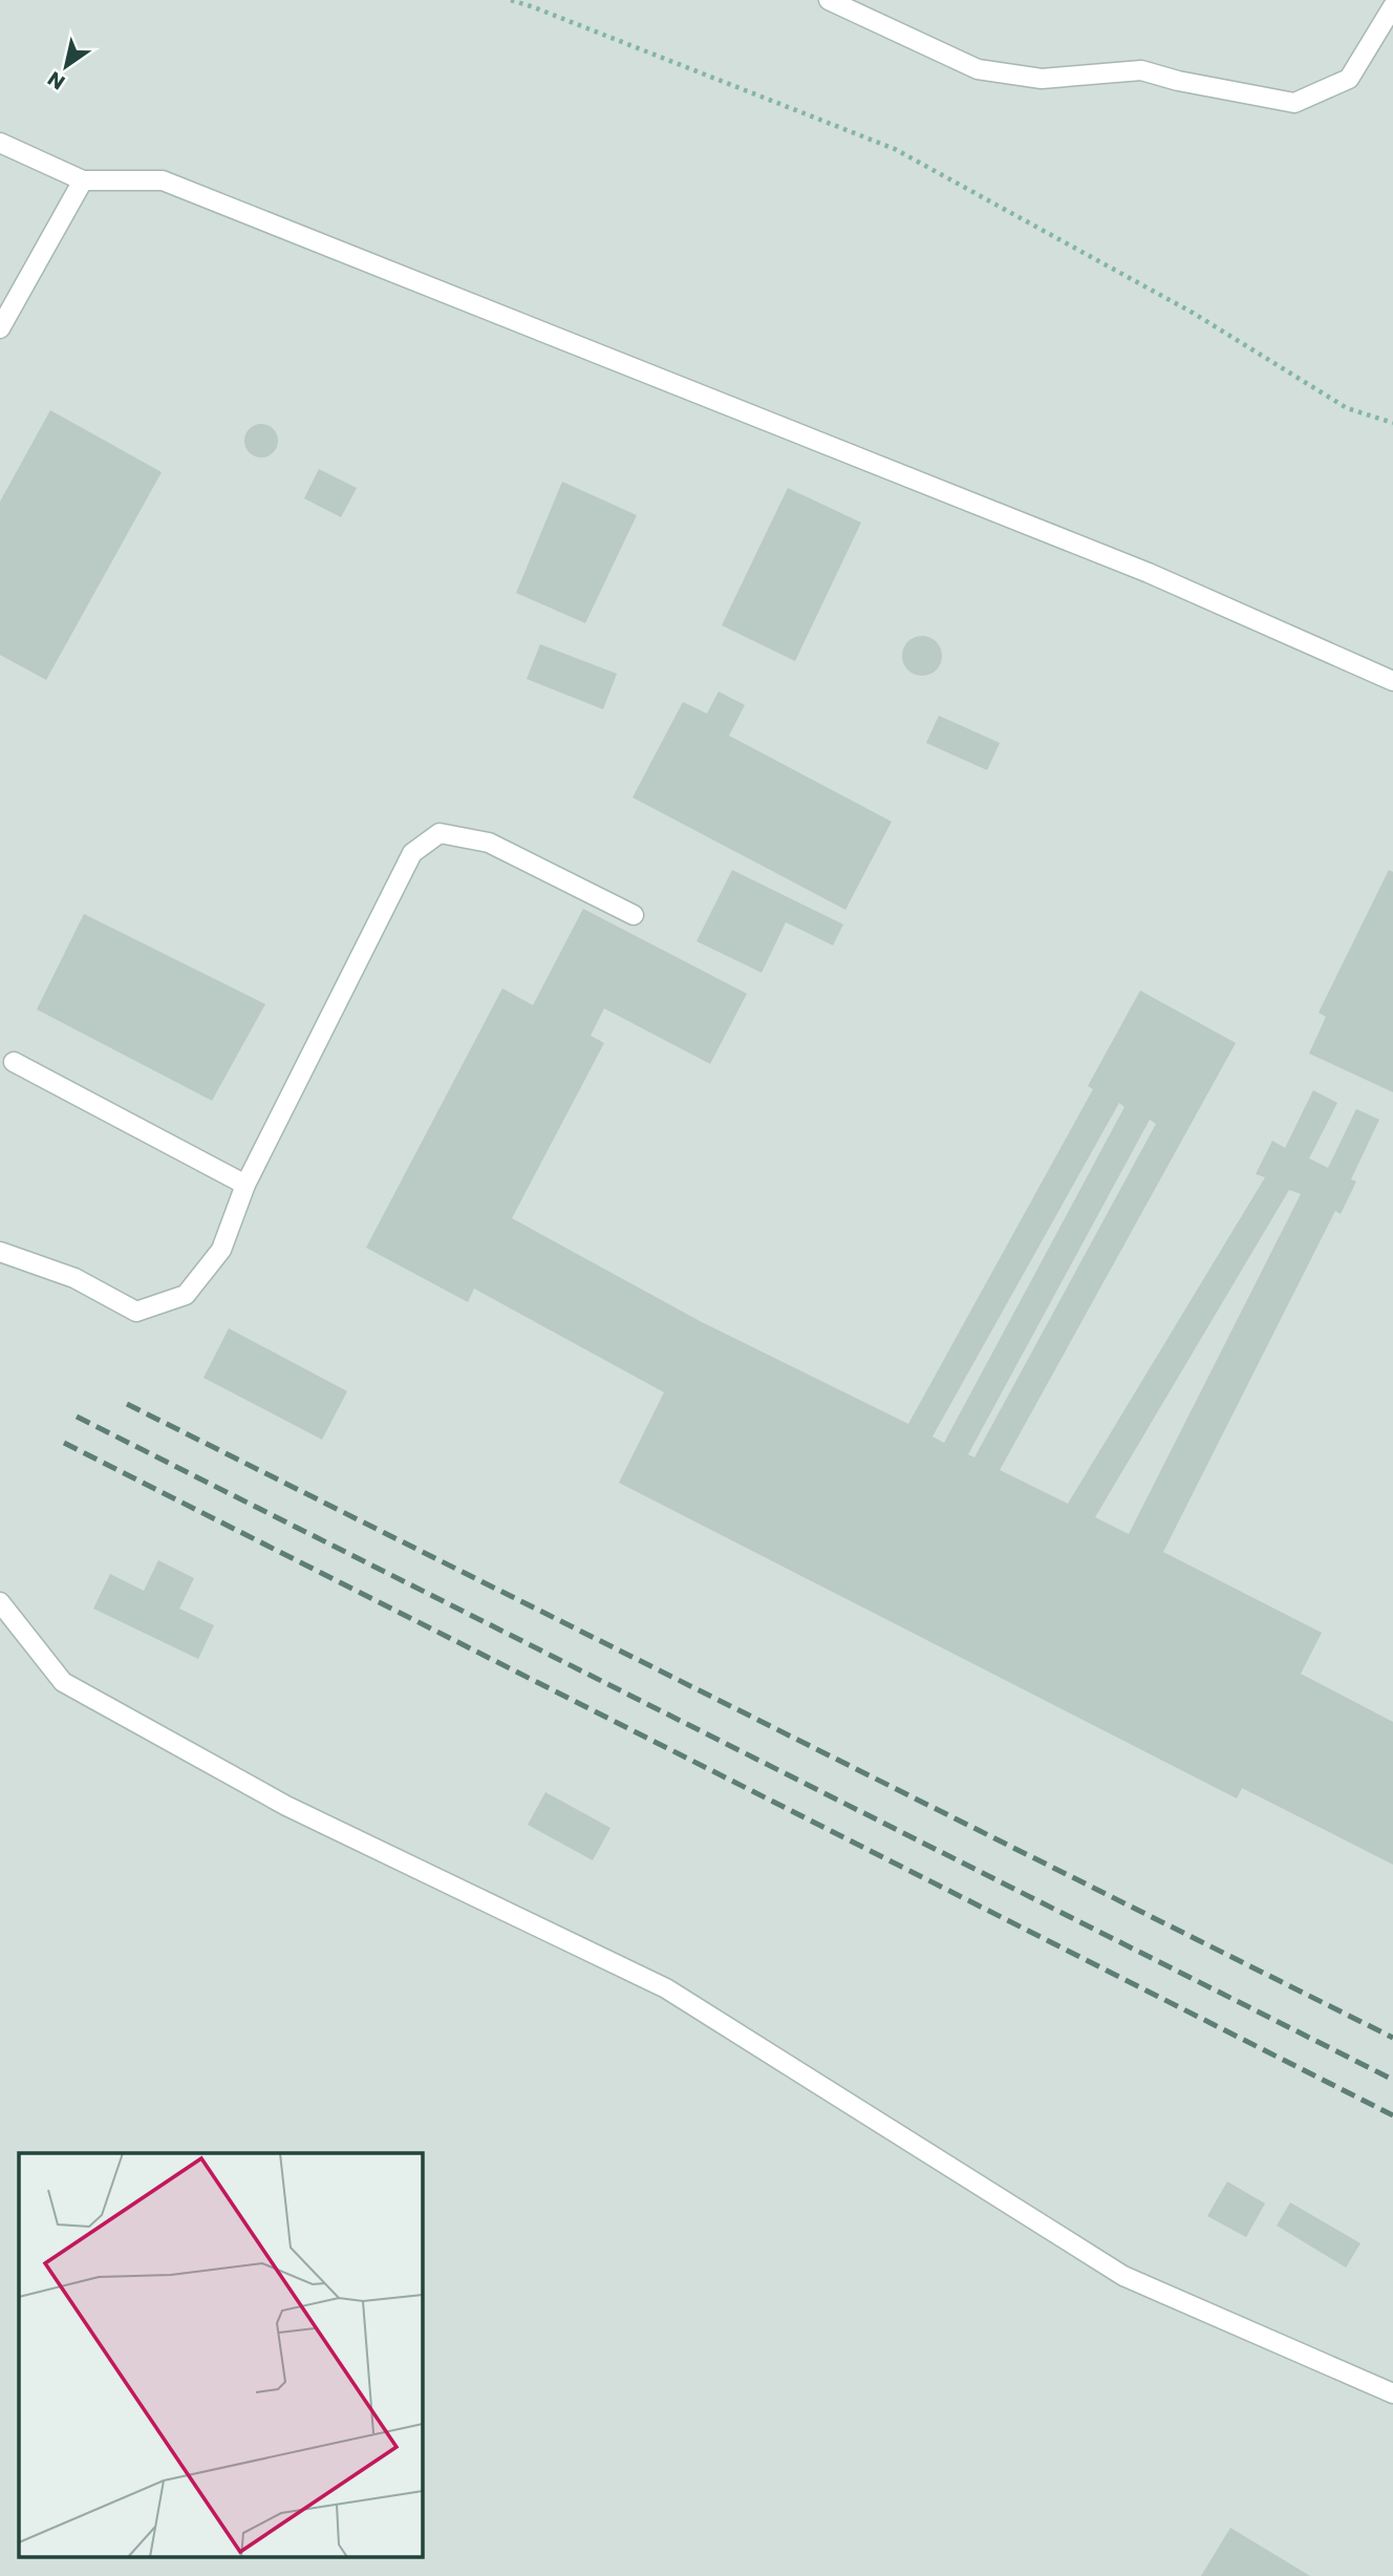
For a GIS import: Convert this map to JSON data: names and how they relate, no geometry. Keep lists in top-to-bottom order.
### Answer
{
  "north": "bottom left"
}
